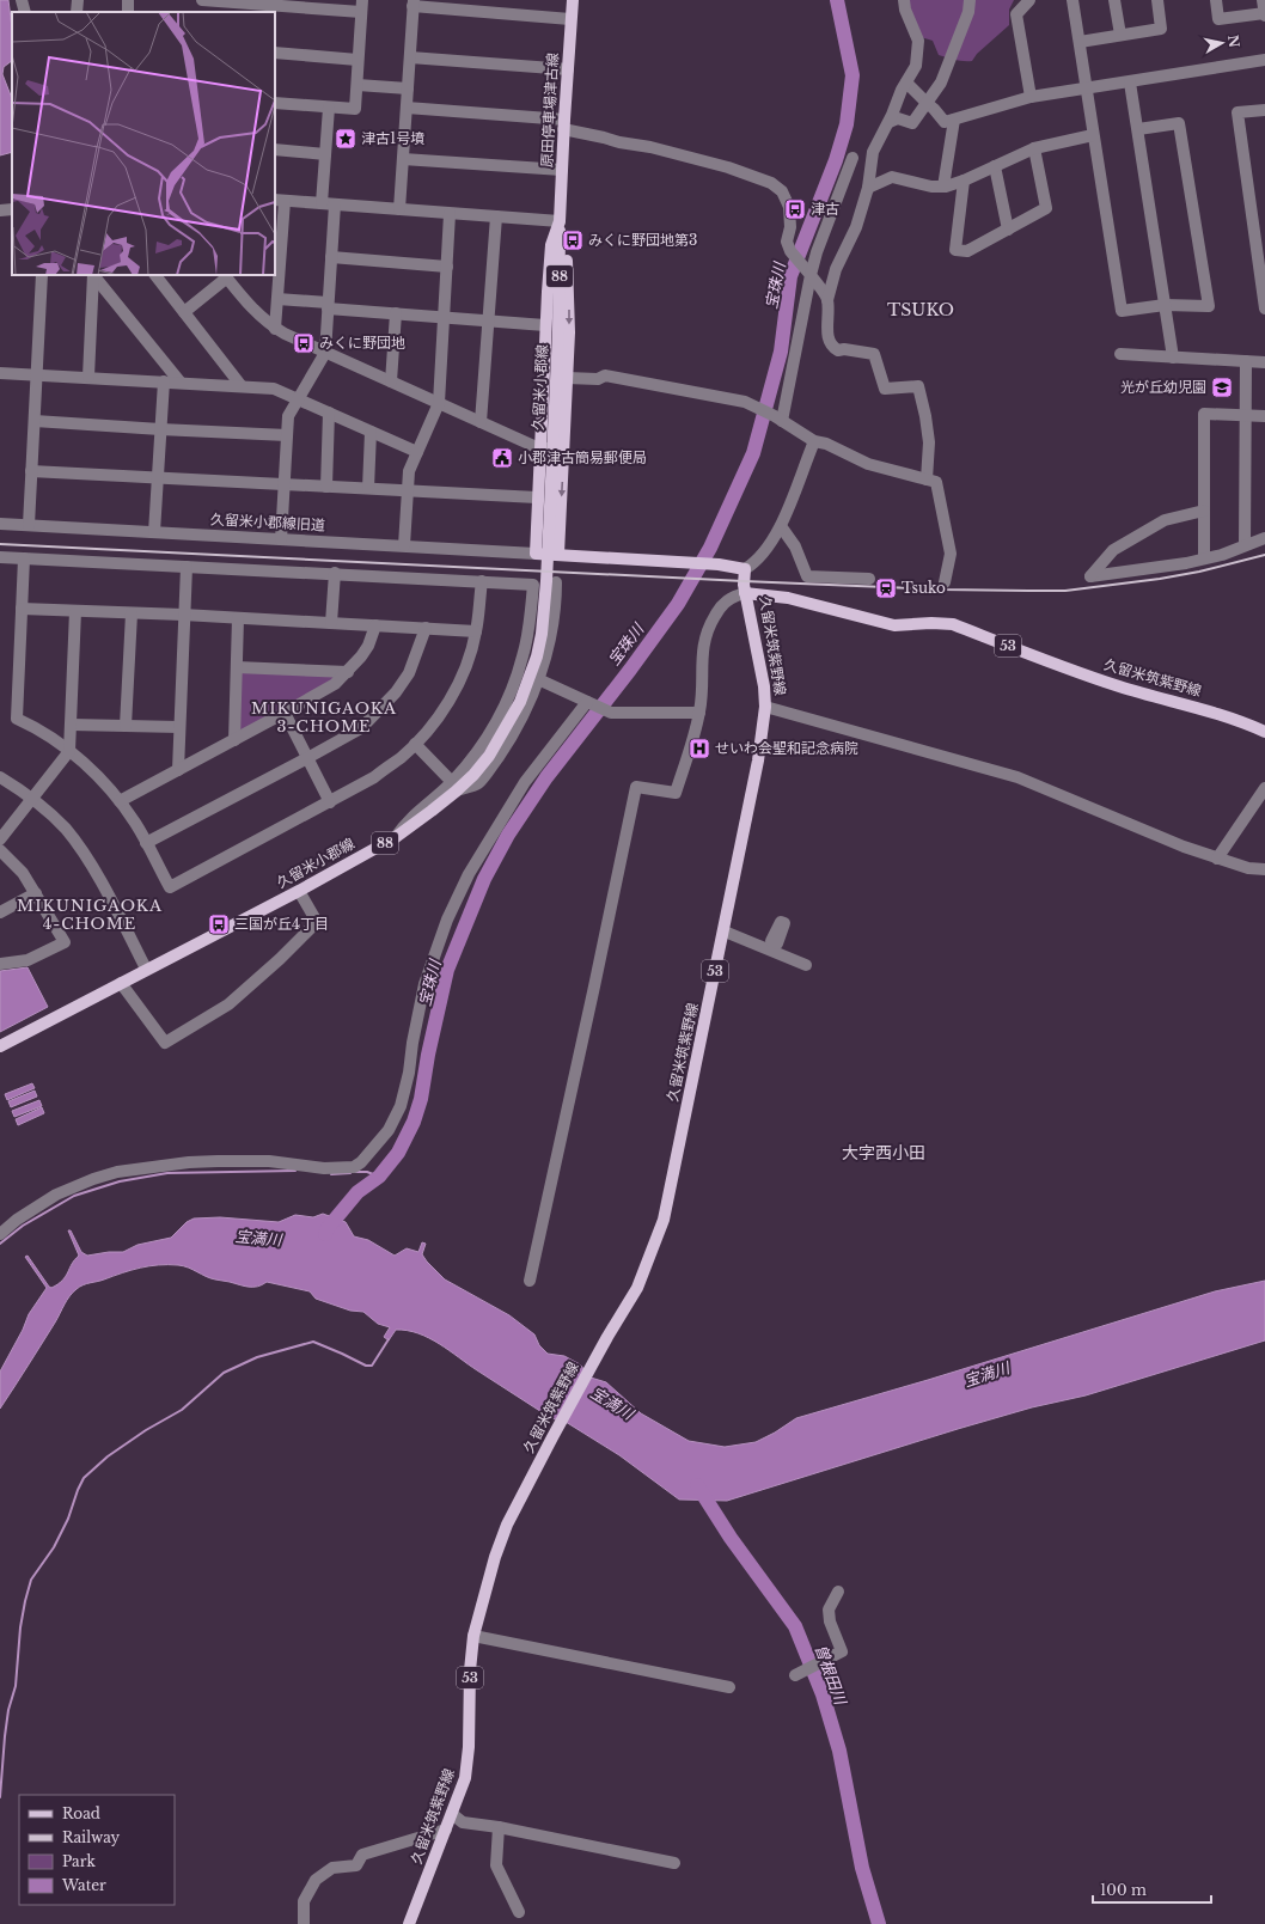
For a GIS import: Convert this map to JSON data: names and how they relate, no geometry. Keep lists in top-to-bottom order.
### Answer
{
  "streets": {
    "main road": [
      "原田停車場津古線",
      "88",
      "久留米小郡線",
      "久留米筑紫野線",
      "53"
    ],
    "street": ["久留米小郡線旧道"]
  },
  "crossings": [
    ["原田停車場津古線", "久留米小郡線"],
    ["原田停車場津古線", "久留米小郡線旧道"]
  ],
  "districts": [
    "TSUKO",
    "MIKUNIGAOKA 3-CHOME",
    "MIKUNIGAOKA 4-CHOME",
    "大字西小田"
  ],
  "water": ["宝珠川", "宝満川", "曽根田川"],
  "places": {
    "place": ["津古1号墳"],
    "bus stop": [
      "津古",
      "みくに野団地第3",
      "みくに野団地",
      "三国が丘4丁目"
    ],
    "school or university": ["光が丘幼児園"],
    "public building": ["小郡津古簡易郵便局"],
    "station": ["Tsuko"],
    "hospital": ["せいわ会聖和記念病院"]
  },
  "legend": [
    "Road",
    "Railway",
    "Park",
    "Water"
  ],
  "scale_bar": "100 m",
  "north": "right"
}
